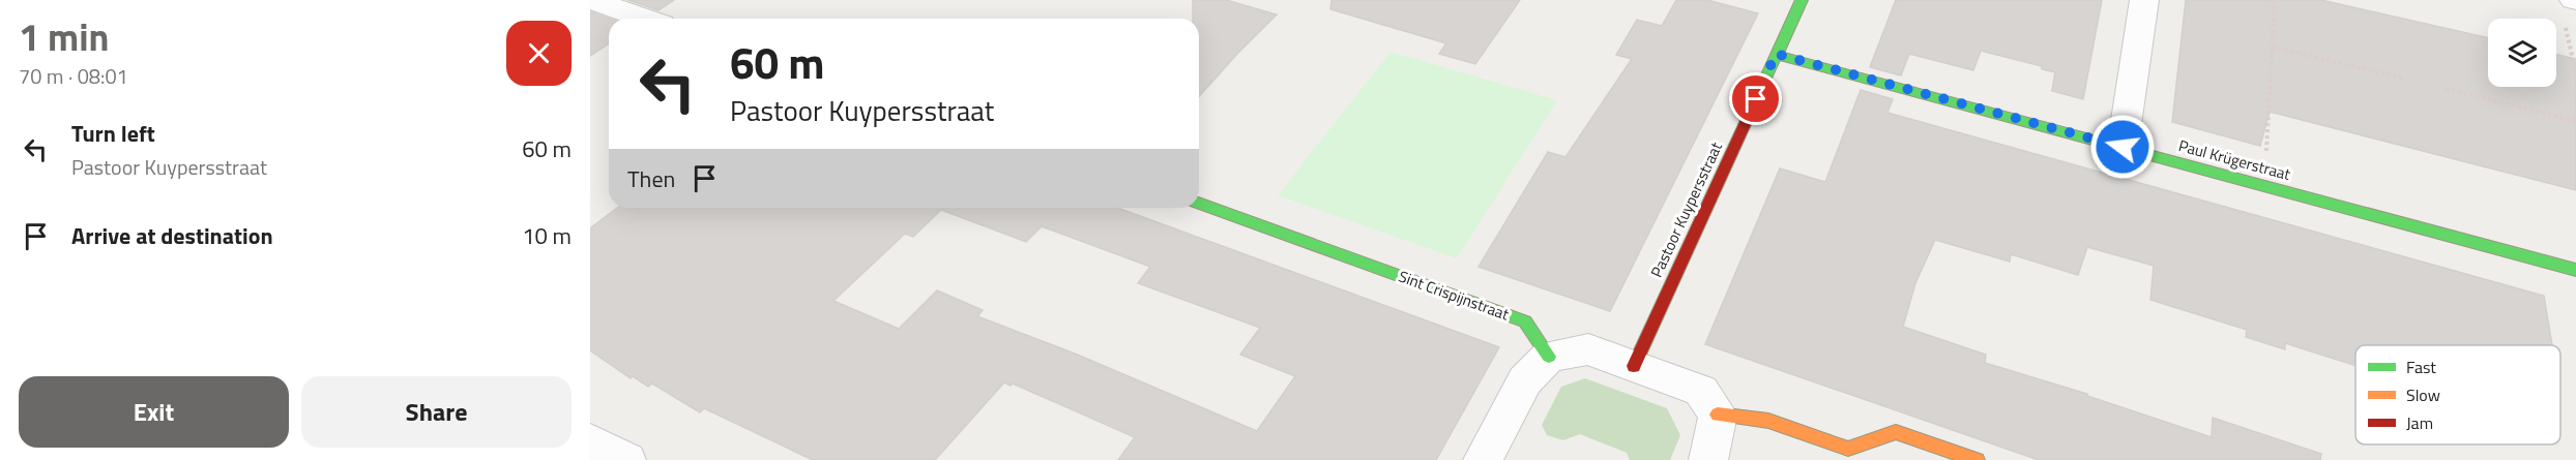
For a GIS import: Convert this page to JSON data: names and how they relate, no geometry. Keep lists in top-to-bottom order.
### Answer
{
  "streets": {
    "street": ["Paul Krügerstraat", "Pastoor Kuypersstraat", "Sint Crispijnstraat"]
  },
  "crossings": [
    ["Paul Krügerstraat", "Pastoor Kuypersstraat"]
  ],
  "legend": ["Fast", "Slow", "Jam"],
  "page": {
    "heading": ["1 min", "70 m · 08:01"],
    "turn": ["60 m", "Pastoor Kuypersstraat"],
    "list": [
      {
        "name": "Turn left",
        "note": "Pastoor Kuypersstraat",
        "value": "60 m"
      },
      {
        "name": "Arrive at destination",
        "value": "10 m"
      }
    ],
    "then": "Then",
    "buttons": ["Exit", "Share"]
  }
}
